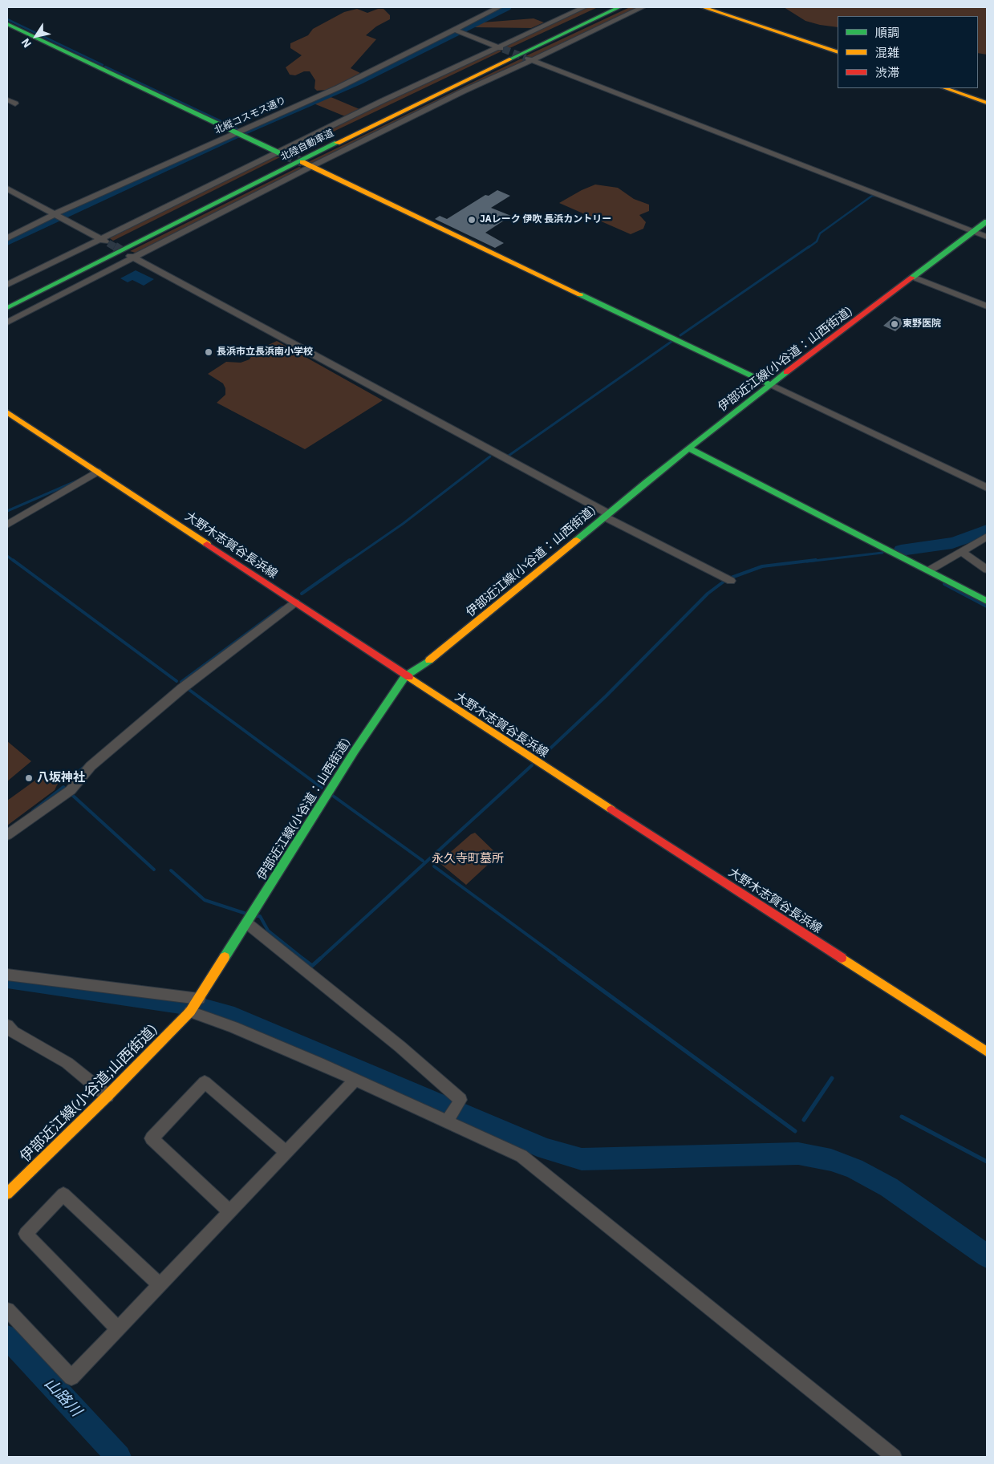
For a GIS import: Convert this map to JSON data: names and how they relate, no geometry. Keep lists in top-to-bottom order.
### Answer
{
  "streets": {
    "main road": [
      "北陸自動車道",
      "伊部近江線(小谷道：山西街道)",
      "大野木志賀谷長浜線",
      "伊部近江線(小谷道;山西街道)"
    ],
    "street": ["北縦コスモス通り"]
  },
  "crossings": [
    ["伊部近江線(小谷道：山西街道)", "大野木志賀谷長浜線"],
    ["伊部近江線(小谷道：山西街道)", "伊部近江線(小谷道;山西街道)"]
  ],
  "water": ["山路川"],
  "parks": ["永久寺町墓所"],
  "places": [
    "JAレーク 伊吹 長浜カントリー",
    "東野医院",
    "長浜市立長浜南小学校",
    "八坂神社"
  ],
  "legend": ["順調", "混雑", "渋滞"],
  "north": "bottom left"
}
